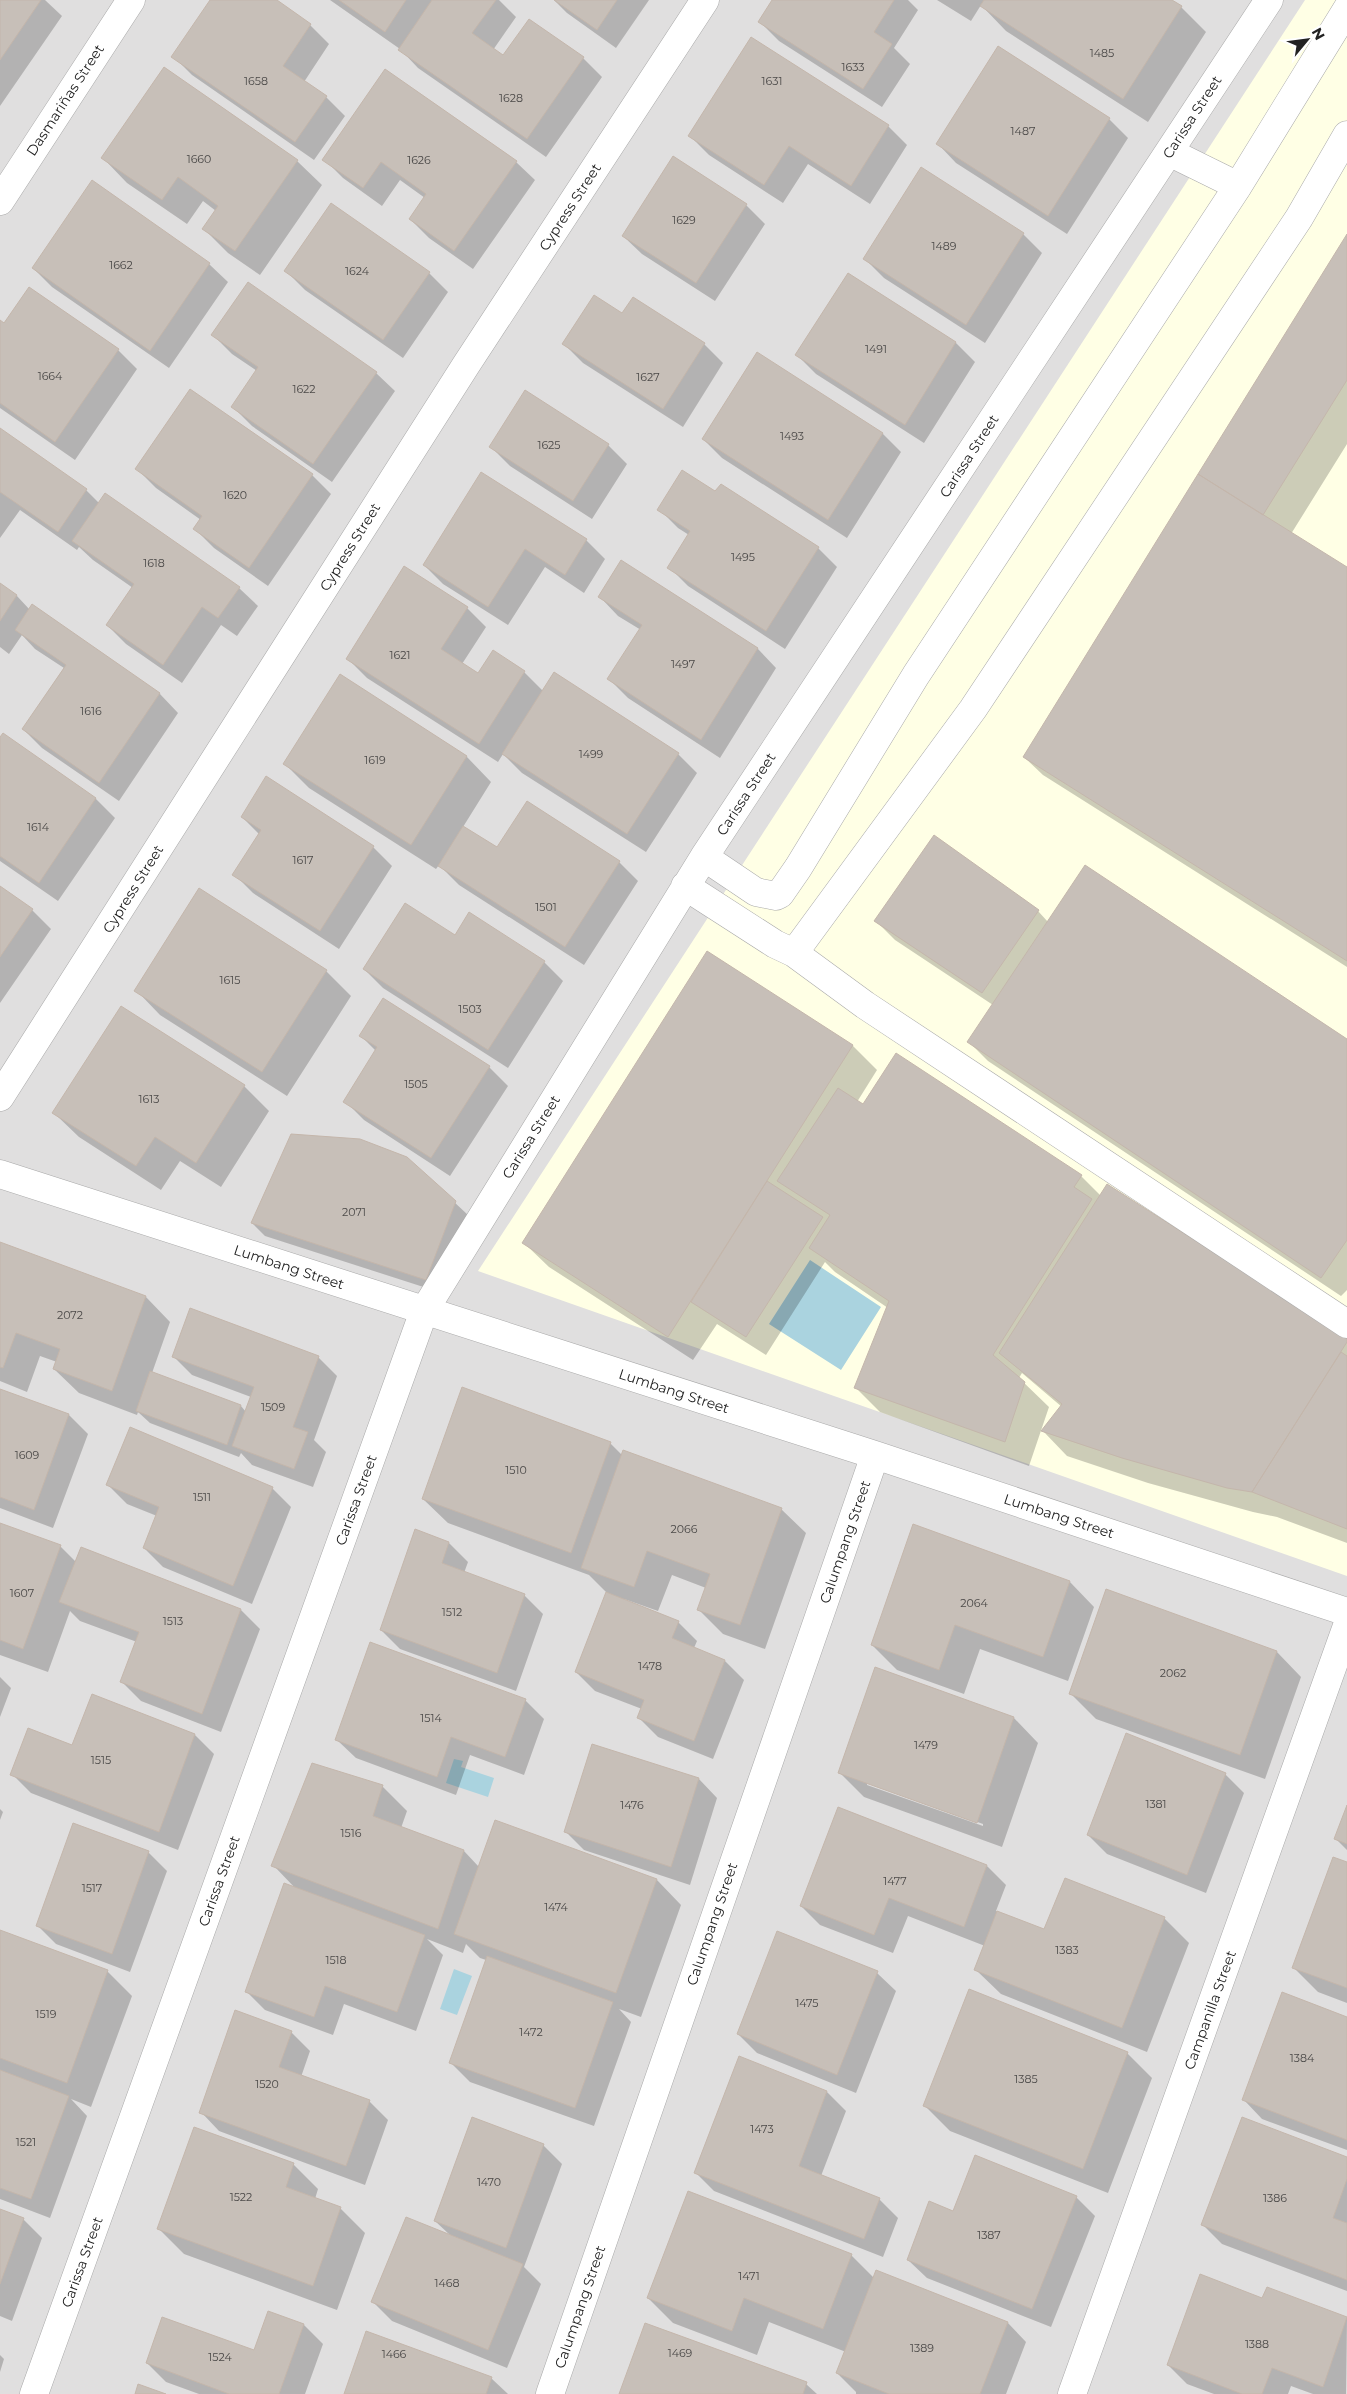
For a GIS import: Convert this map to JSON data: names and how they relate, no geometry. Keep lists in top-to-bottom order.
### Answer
{
  "streets": {
    "street": [
      "Dasmariñas Street",
      "Carissa Street",
      "Cypress Street",
      "Lumbang Street",
      "Calumpang Street",
      "Campanilla Street"
    ]
  },
  "crossings": [
    ["Carissa Street", "Lumbang Street"],
    ["Lumbang Street", "Calumpang Street"]
  ],
  "house_numbers": [
    "1485",
    "1633",
    "1658",
    "1631",
    "1628",
    "1487",
    "1660",
    "1626",
    "1629",
    "1489",
    "1662",
    "1624",
    "1491",
    "1664",
    "1627",
    "1622",
    "1493",
    "1625",
    "1620",
    "1495",
    "1618",
    "1621",
    "1497",
    "1616",
    "1499",
    "1619",
    "1614",
    "1617",
    "1501",
    "1615",
    "1503",
    "1505",
    "1613",
    "2071",
    "2072",
    "1509",
    "1609",
    "1510",
    "1511",
    "2066",
    "1607",
    "2064",
    "1512",
    "1513",
    "1478",
    "2062",
    "1514",
    "1479",
    "1515",
    "1381",
    "1476",
    "1516",
    "1477",
    "1517",
    "1474",
    "1383",
    "1518",
    "1475",
    "1519",
    "1472",
    "1384",
    "1385",
    "1520",
    "1473",
    "1521",
    "1470",
    "1522",
    "1386",
    "1387",
    "1471",
    "1468",
    "1388",
    "1389",
    "1469",
    "1466",
    "1524"
  ],
  "north": "top right"
}
